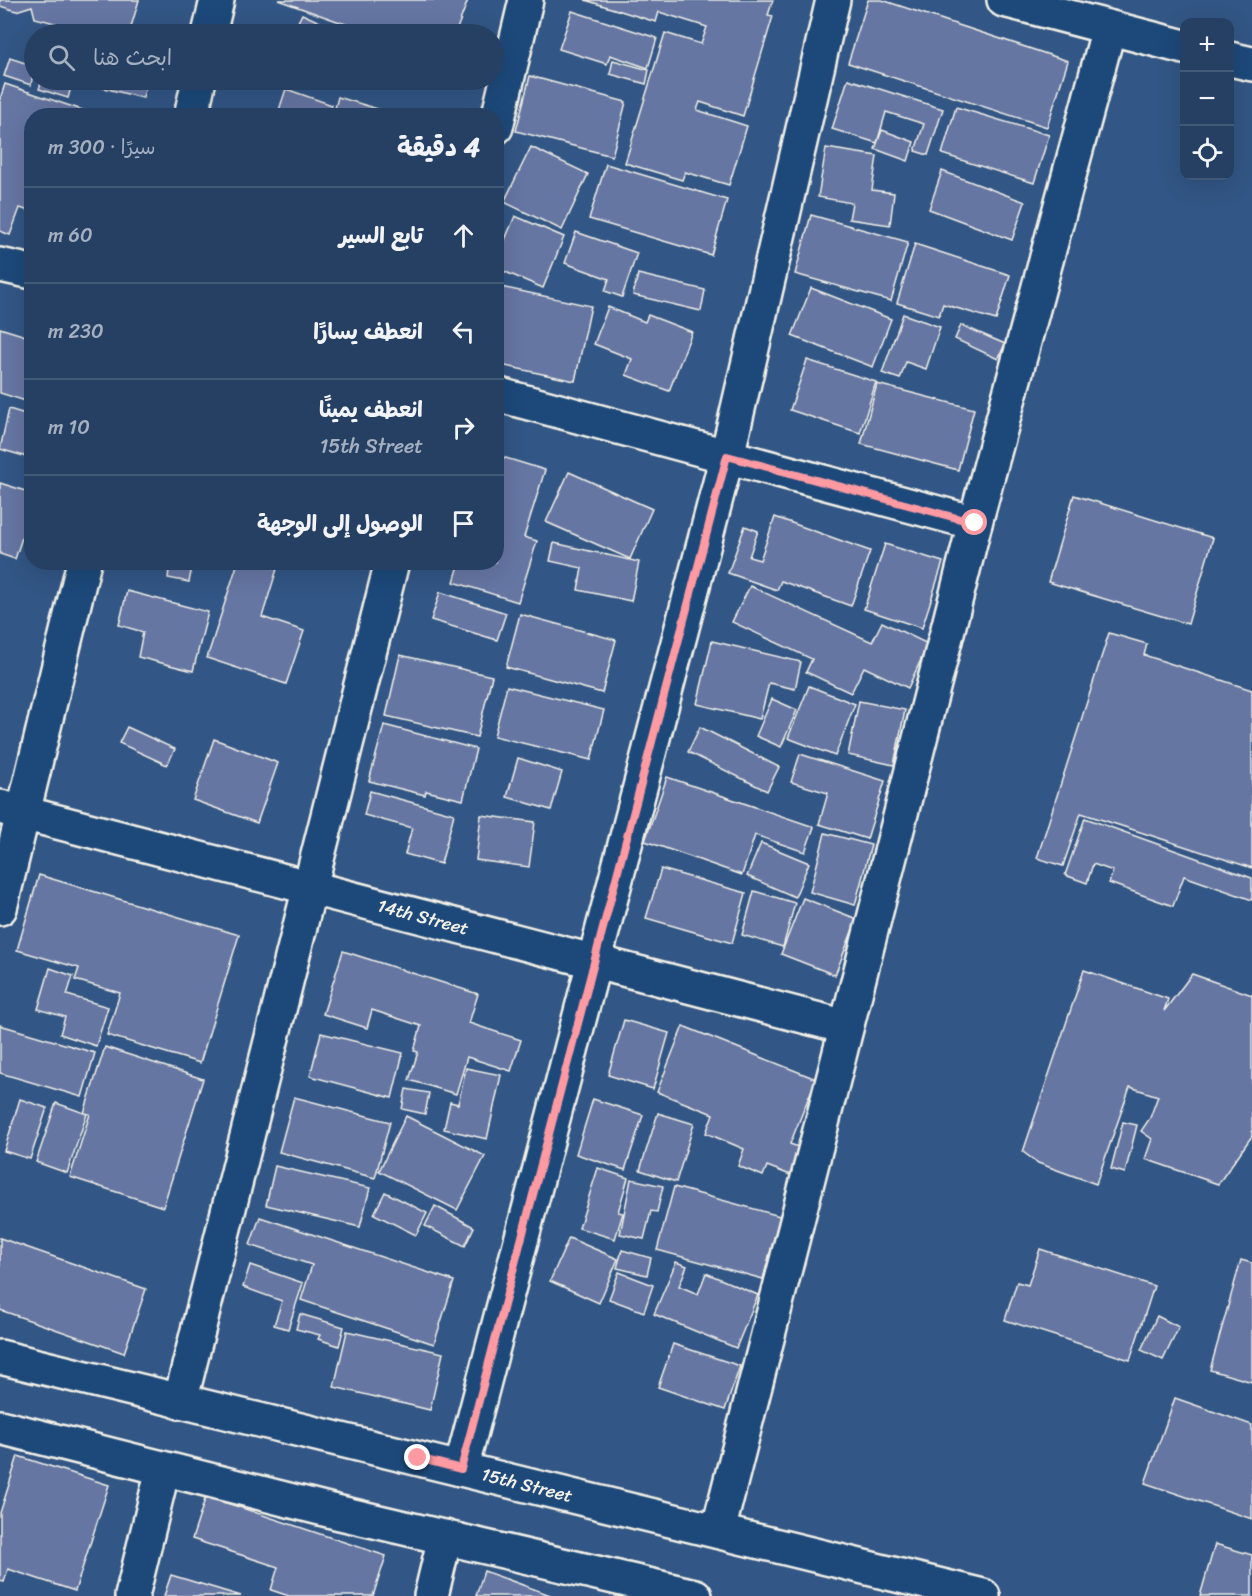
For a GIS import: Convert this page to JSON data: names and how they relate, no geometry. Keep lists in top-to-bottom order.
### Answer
{
  "streets": {
    "street": ["14th Street", "15th Street"]
  },
  "page": {
    "map_buttons": ["+", "−"],
    "search": "ابحث هنا",
    "heading": ["4 دقيقة", "سيرًا · 300 m"],
    "list": [
      ["تابع السير", "60 m"],
      ["انعطف يسارًا", "230 m"],
      ["انعطف يمينًا", "15th Street", "10 m"],
      "الوصول إلى الوجهة"
    ]
  }
}
